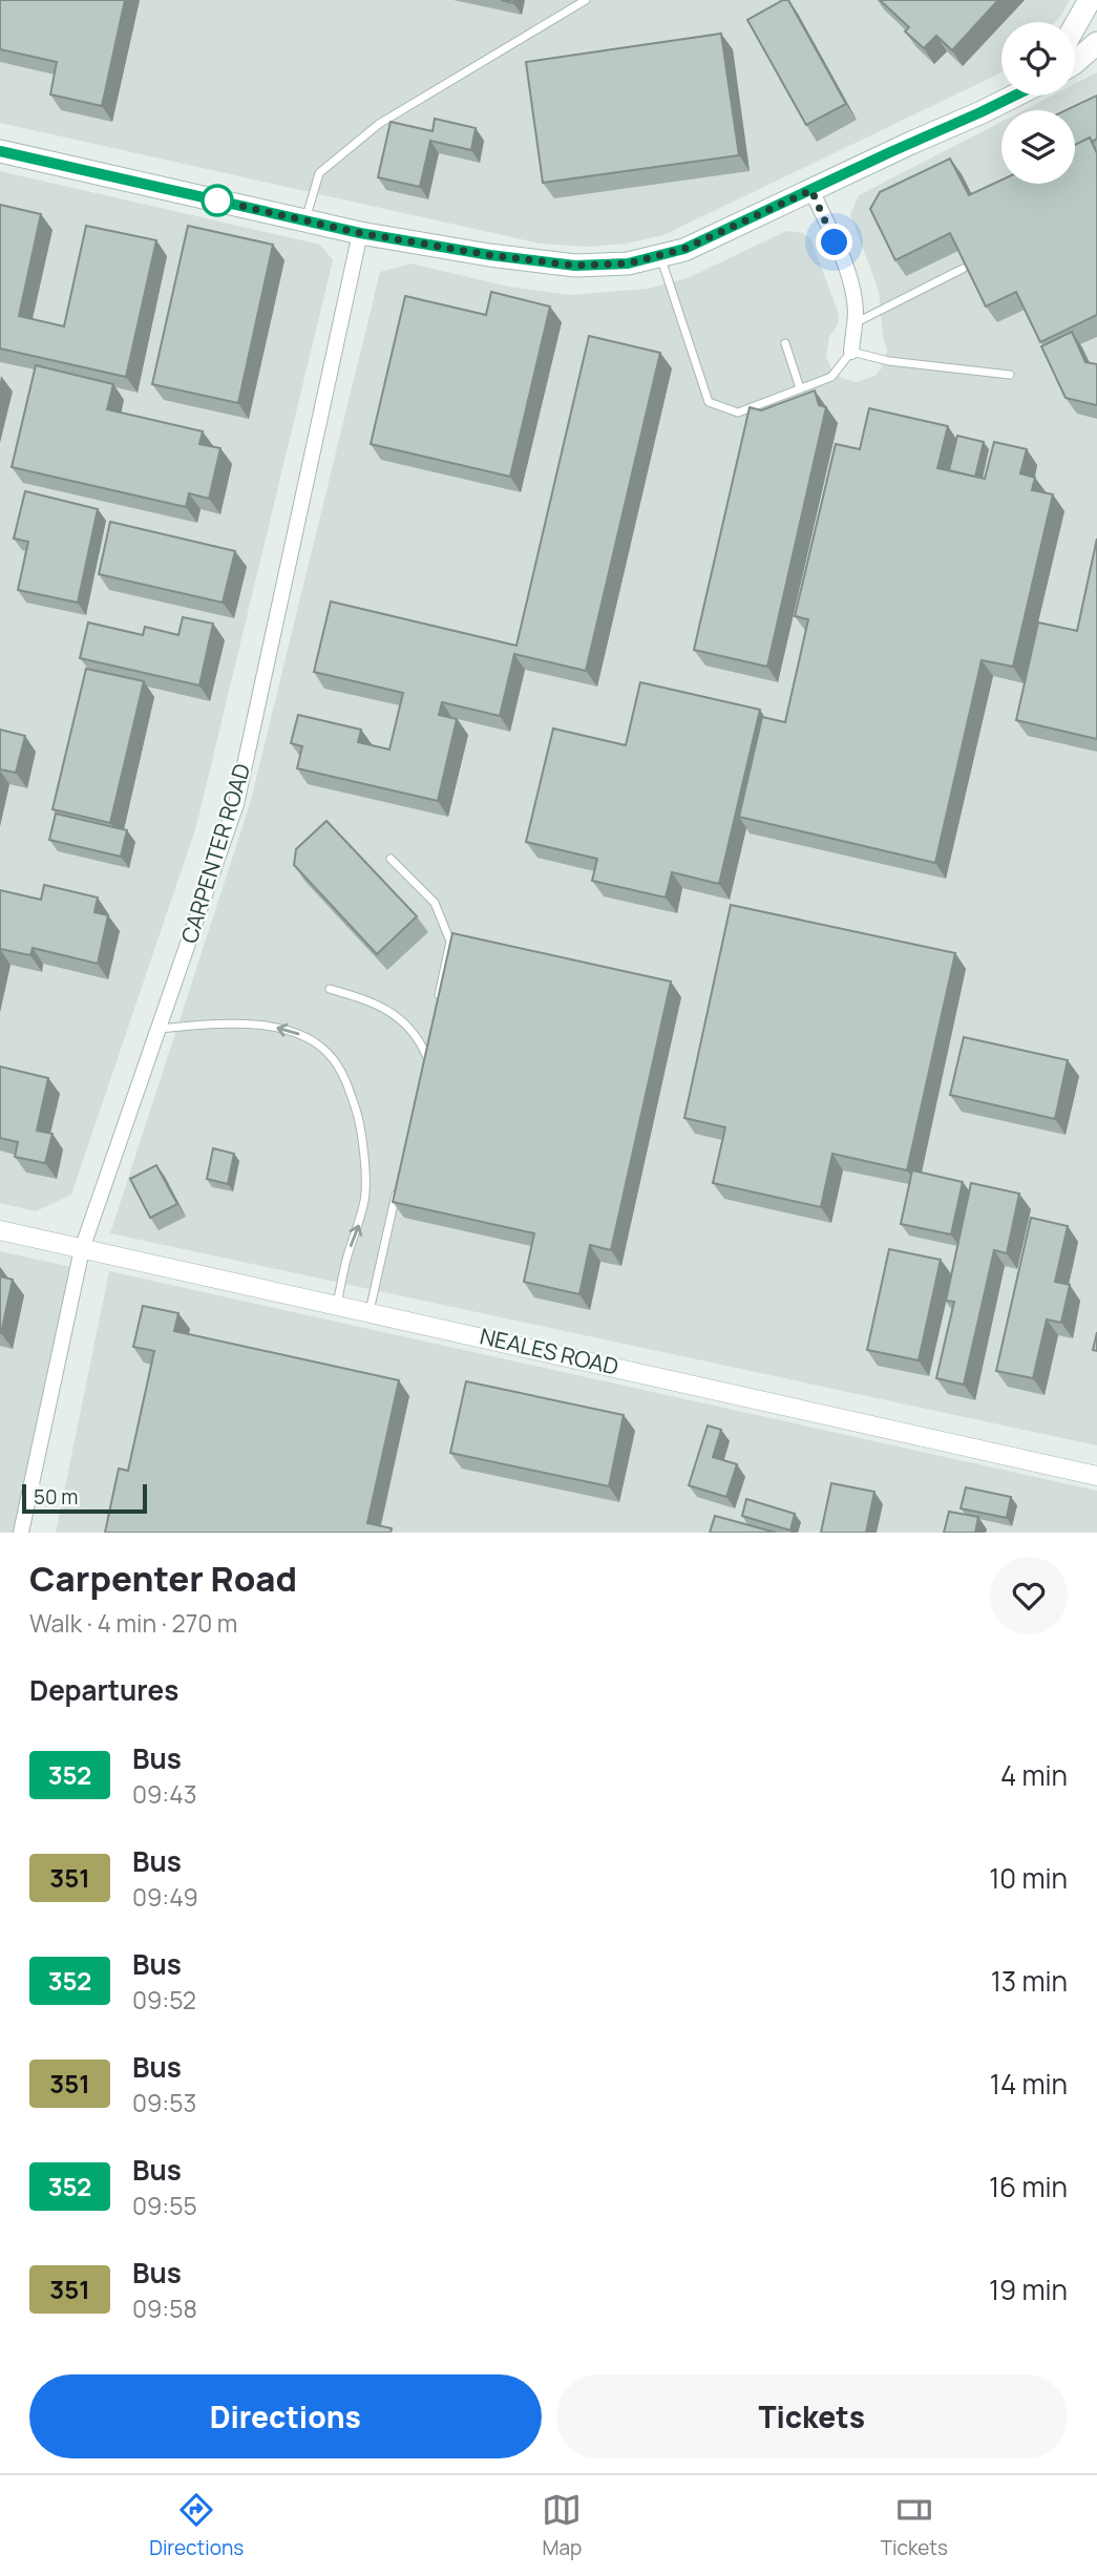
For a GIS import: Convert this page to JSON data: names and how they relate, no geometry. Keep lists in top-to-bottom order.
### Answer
{
  "streets": {
    "street": ["CARPENTER ROAD", "NEALES ROAD"]
  },
  "crossings": [
    ["CARPENTER ROAD", "NEALES ROAD"]
  ],
  "lines": ["bus line 352"],
  "scale_bar": "50 m",
  "page": {
    "scale": "50 m",
    "heading": [
      ["Carpenter Road", "Walk · 4 min · 270 m"],
      "Departures"
    ],
    "list": [
      {
        "mark": "352",
        "name": "Bus",
        "note": "09:43",
        "value": "4 min"
      },
      {
        "mark": "351",
        "name": "Bus",
        "note": "09:49",
        "value": "10 min"
      },
      {
        "mark": "352",
        "name": "Bus",
        "note": "09:52",
        "value": "13 min"
      },
      {
        "mark": "351",
        "name": "Bus",
        "note": "09:53",
        "value": "14 min"
      },
      {
        "mark": "352",
        "name": "Bus",
        "note": "09:55",
        "value": "16 min"
      },
      {
        "mark": "351",
        "name": "Bus",
        "note": "09:58",
        "value": "19 min"
      }
    ],
    "buttons": ["Directions", "Tickets"],
    "tabs": ["Directions", "Map", "Tickets"]
  }
}
